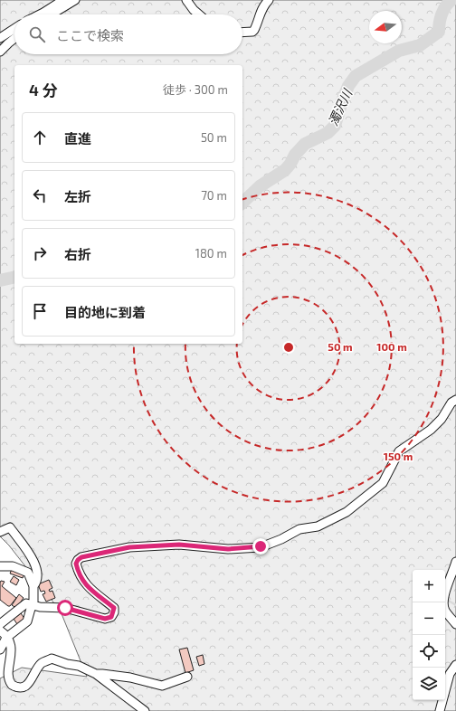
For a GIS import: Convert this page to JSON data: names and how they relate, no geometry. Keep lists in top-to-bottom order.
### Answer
{
  "water": ["濁沢川"],
  "north": "left",
  "page": {
    "search": "ここで検索",
    "heading": ["4 分", "徒歩 · 300 m"],
    "list": [
      ["直進", "50 m"],
      ["左折", "70 m"],
      ["右折", "180 m"],
      "目的地に到着"
    ],
    "map_buttons": ["+", "−"]
  },
  "rings": ["50 m", "100 m", "150 m"]
}
